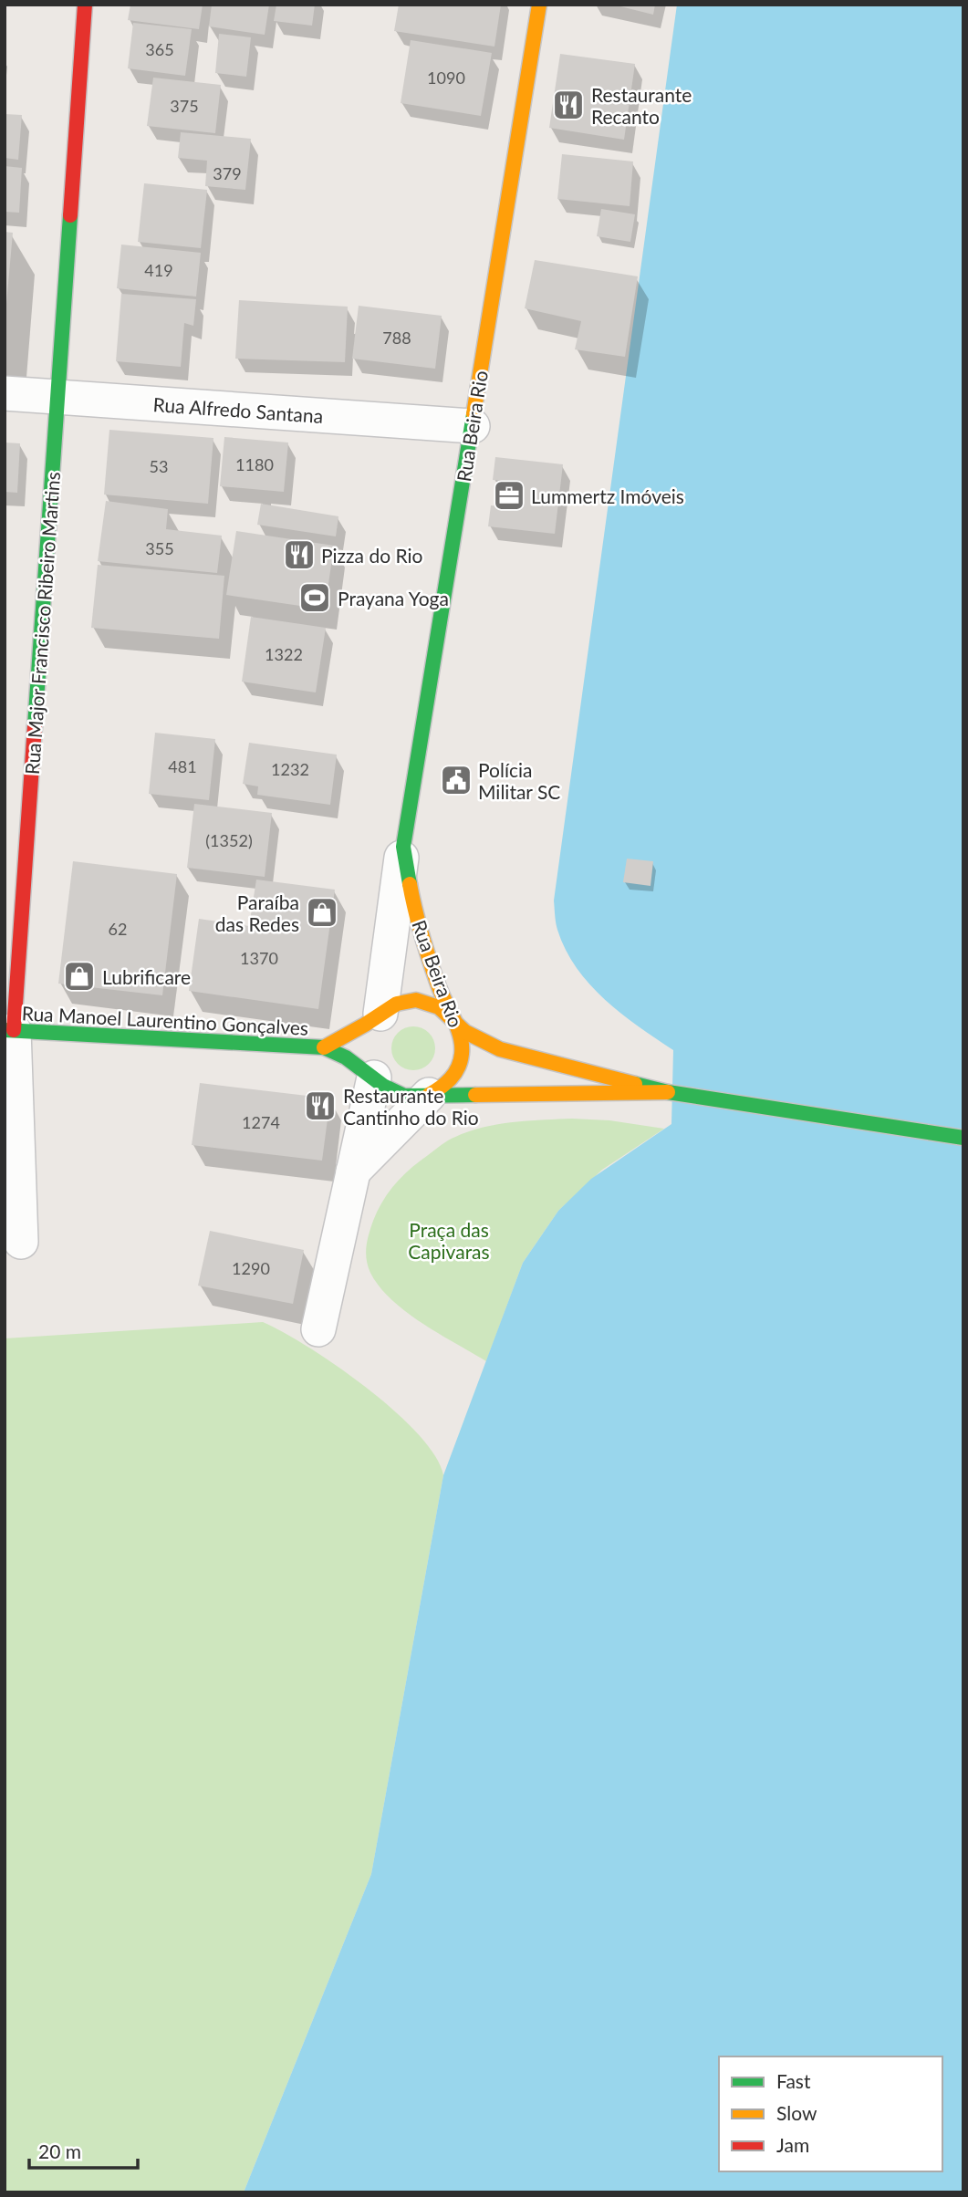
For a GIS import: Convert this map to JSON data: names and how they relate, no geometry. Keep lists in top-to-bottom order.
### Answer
{
  "streets": {
    "main road": ["Rua Beira Rio", "Rua Major Francisco Ribeiro Martins", "Rua Manoel Laurentino Gonçalves"],
    "street": ["Rua Alfredo Santana"]
  },
  "crossings": [
    ["Rua Alfredo Santana", "Rua Beira Rio"],
    ["Rua Alfredo Santana", "Rua Major Francisco Ribeiro Martins"],
    ["Rua Beira Rio", "Rua Manoel Laurentino Gonçalves"],
    ["Rua Major Francisco Ribeiro Martins", "Rua Manoel Laurentino Gonçalves"]
  ],
  "parks": ["Praça das Capivaras"],
  "places": {
    "restaurant": ["Restaurante Recanto", "Pizza do Rio", "Restaurante Cantinho do Rio"],
    "office": ["Lummertz Imóveis"],
    "sports": ["Prayana Yoga"],
    "public building": ["Polícia Militar SC"],
    "shop": ["Paraíba das Redes", "Lubrificare"]
  },
  "house_numbers": [
    "365",
    "1090",
    "375",
    "379",
    "419",
    "788",
    "1180",
    "53",
    "355",
    "1322",
    "481",
    "1232",
    "(1352)",
    "62",
    "1370",
    "1274",
    "1290"
  ],
  "legend": ["Fast", "Slow", "Jam"],
  "scale_bar": "20 m"
}
